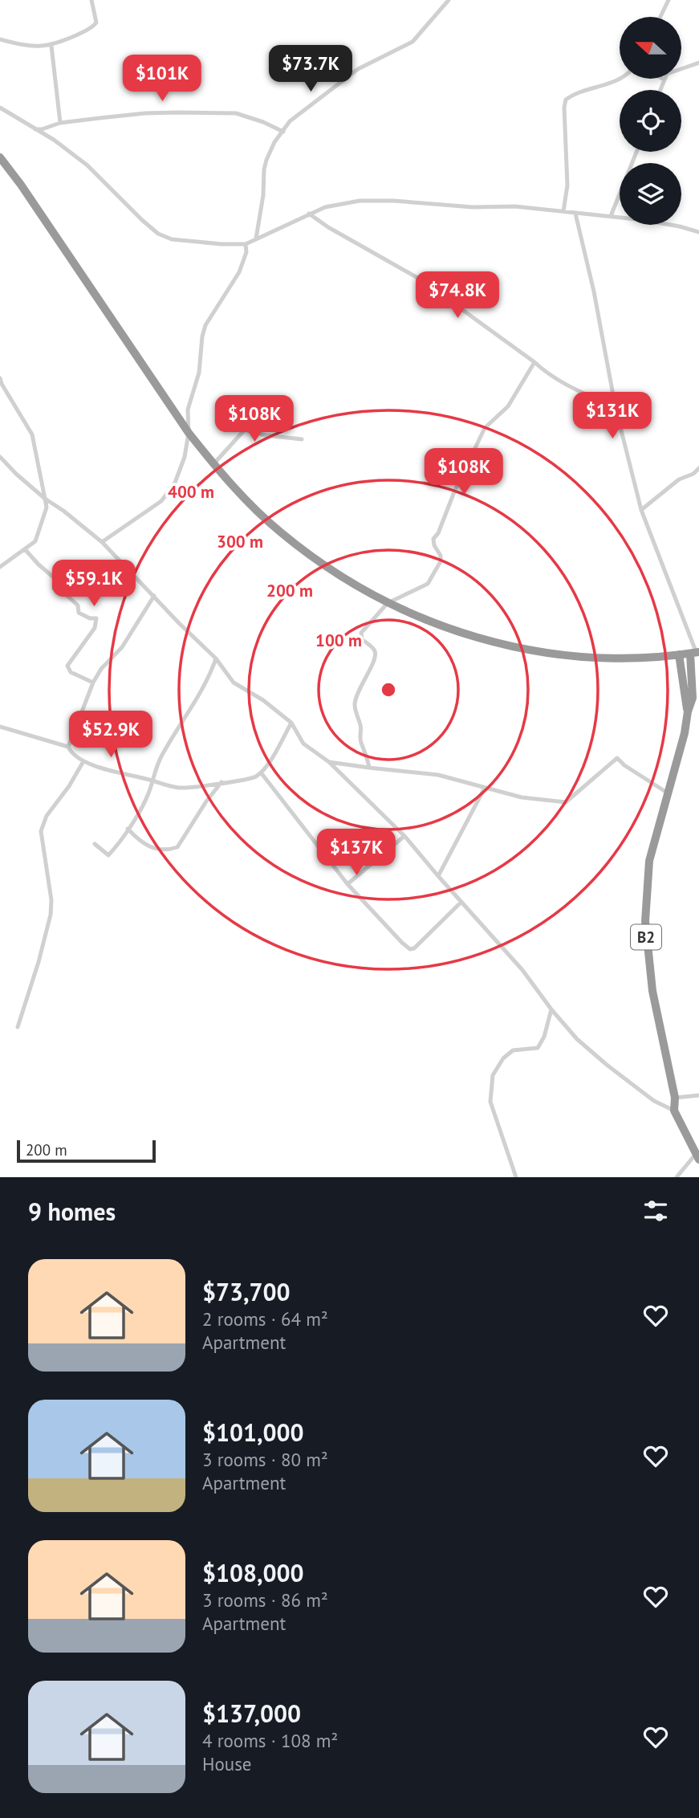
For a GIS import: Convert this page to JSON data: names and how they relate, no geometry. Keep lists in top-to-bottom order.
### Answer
{
  "streets": {
    "highway": ["B2"]
  },
  "scale_bar": "200 m",
  "north": "left",
  "page": {
    "price": [
      "$73.7K",
      "$101K",
      "$74.8K",
      "$131K",
      "$108K",
      "$108K",
      "$59.1K",
      "$52.9K",
      "$137K"
    ],
    "scale": "200 m",
    "heading": "9 homes",
    "list": [
      {
        "name": "$73,700",
        "note": "2 rooms · 64 m² · Apartment"
      },
      {
        "name": "$101,000",
        "note": "3 rooms · 80 m² · Apartment"
      },
      {
        "name": "$108,000",
        "note": "3 rooms · 86 m² · Apartment"
      },
      {
        "name": "$137,000",
        "note": "4 rooms · 108 m² · House"
      }
    ]
  },
  "rings": [
    "400 m",
    "300 m",
    "200 m",
    "100 m"
  ]
}
